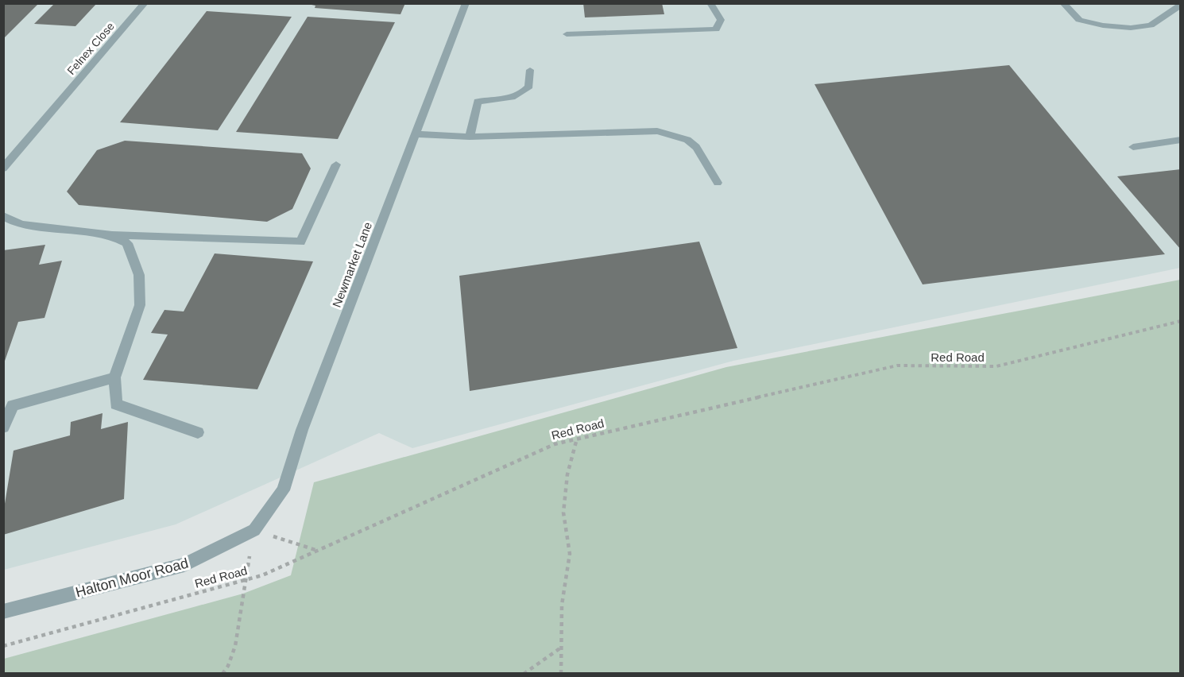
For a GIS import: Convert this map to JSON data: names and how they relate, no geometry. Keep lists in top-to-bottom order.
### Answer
{
  "streets": {
    "street": ["Felnex Close", "Newmarket Lane", "Halton Moor Road"],
    "path": ["Red Road"]
  },
  "crossings": [
    ["Newmarket Lane", "Halton Moor Road"]
  ]
}
